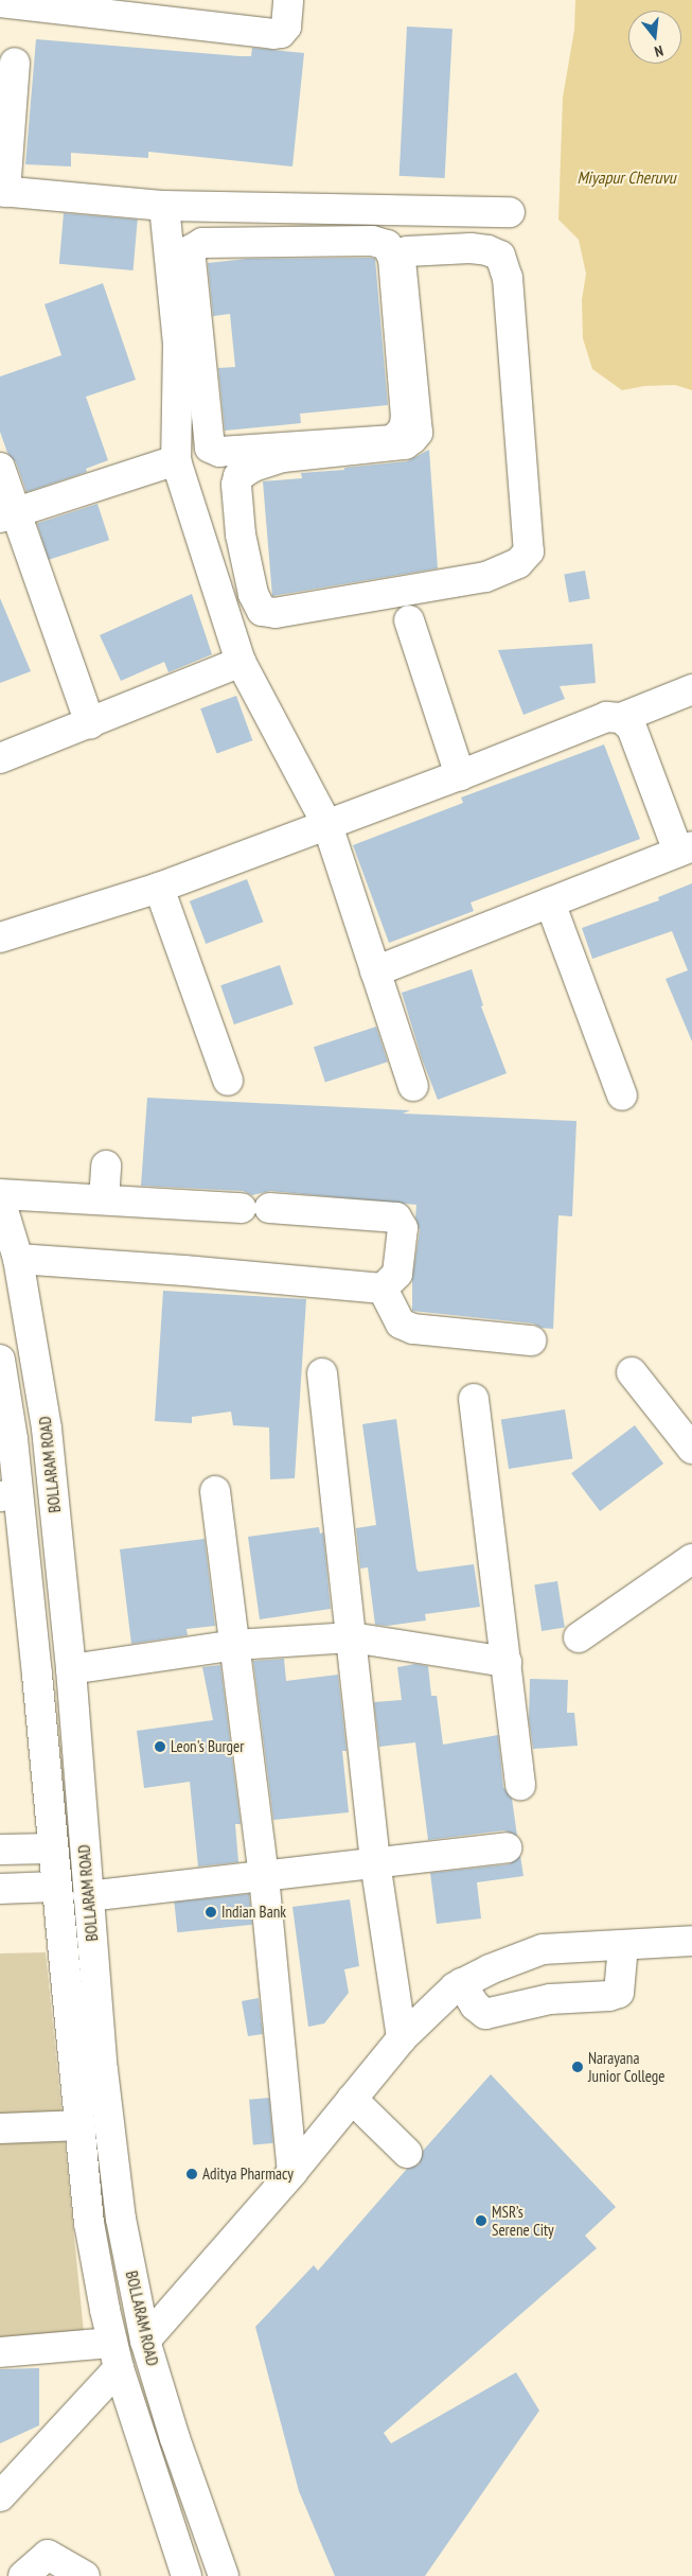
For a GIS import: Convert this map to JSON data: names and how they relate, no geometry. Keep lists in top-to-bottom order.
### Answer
{
  "streets": {
    "street": ["BOLLARAM ROAD"]
  },
  "water": ["Miyapur Cheruvu"],
  "places": [
    "Leon's Burger",
    "Indian Bank",
    "Narayana Junior College",
    "Aditya Pharmacy",
    "MSR’s Serene City"
  ],
  "north": "bottom"
}
